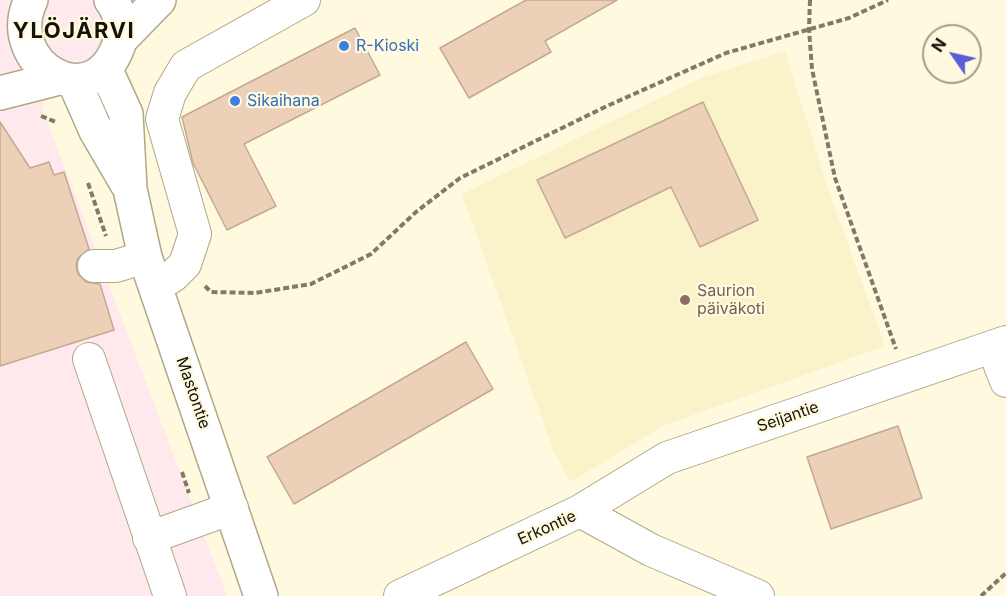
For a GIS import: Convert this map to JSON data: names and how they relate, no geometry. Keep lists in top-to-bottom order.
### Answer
{
  "streets": {
    "main road": ["Mastontie"],
    "street": ["Seijantie", "Erkontie"]
  },
  "crossings": [
    ["Seijantie", "Erkontie"]
  ],
  "districts": ["YLÖJÄRVI"],
  "places": ["R-Kioski", "Sikaihana", "Saurion päiväkoti"],
  "north": "top left"
}
